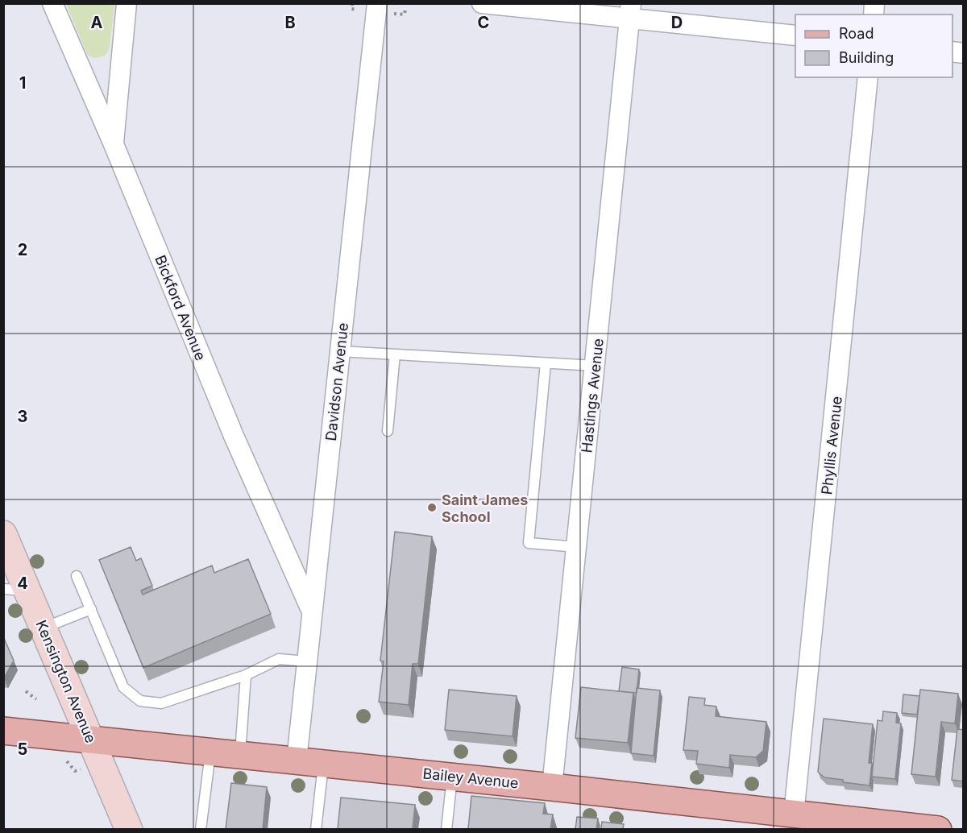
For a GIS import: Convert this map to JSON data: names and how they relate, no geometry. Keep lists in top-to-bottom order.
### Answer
{
  "streets": {
    "main road": ["Bailey Avenue"],
    "street": [
      "Bickford Avenue",
      "Davidson Avenue",
      "Hastings Avenue",
      "Phyllis Avenue",
      "Kensington Avenue"
    ]
  },
  "crossings": [
    ["Bickford Avenue", "Davidson Avenue"],
    ["Davidson Avenue", "Bailey Avenue"],
    ["Hastings Avenue", "Bailey Avenue"],
    ["Phyllis Avenue", "Bailey Avenue"],
    ["Kensington Avenue", "Bailey Avenue"]
  ],
  "places": ["Saint James School"],
  "legend": ["Road", "Building"],
  "grid": {
    "columns": [
      "A",
      "B",
      "C",
      "D"
    ],
    "rows": [
      "1",
      "2",
      "3",
      "4",
      "5"
    ]
  }
}
